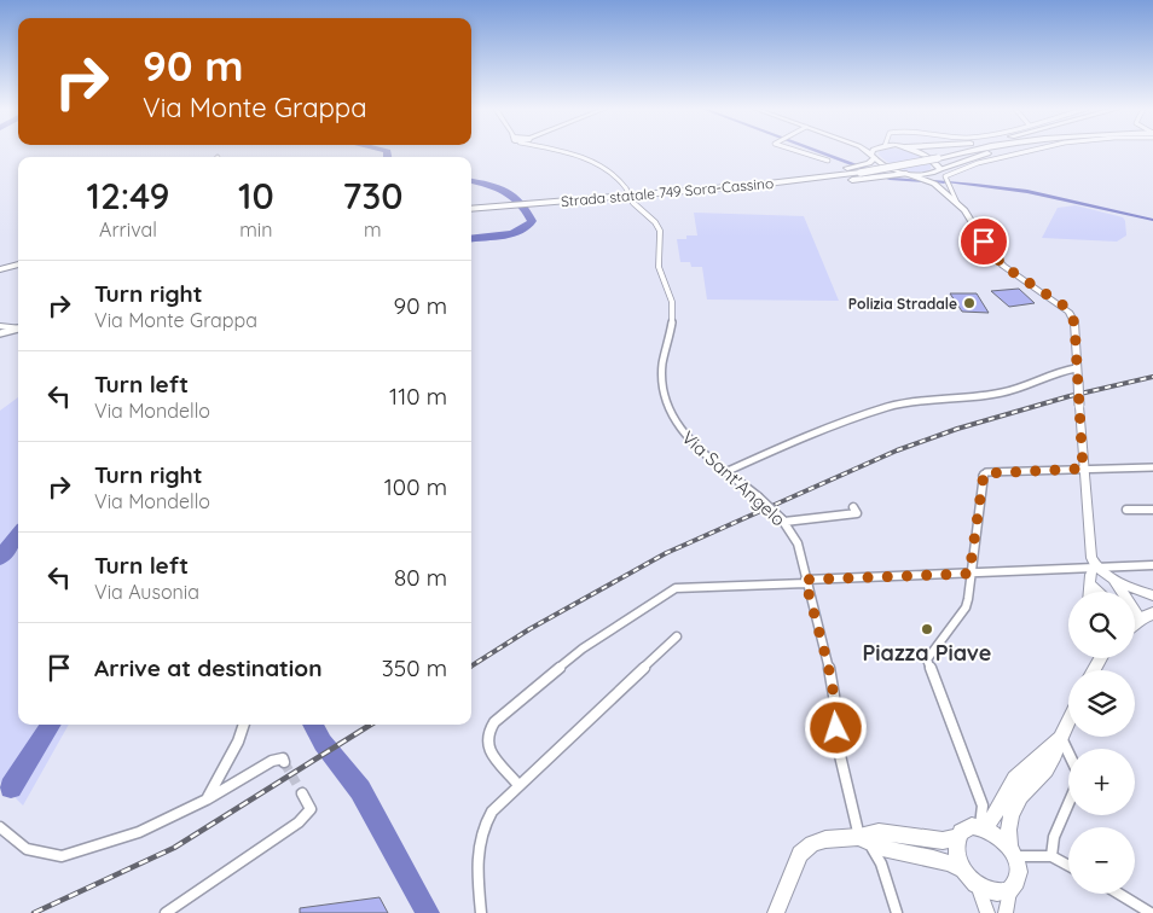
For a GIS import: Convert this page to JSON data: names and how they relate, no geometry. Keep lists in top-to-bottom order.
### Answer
{
  "streets": {
    "highway": ["Strada statale 749 Sora-Cassino"],
    "street": ["Via Sant'Angelo"]
  },
  "places": ["Polizia Stradale", "Piazza Piave"],
  "page": {
    "turn": ["90 m", "Via Monte Grappa"],
    "eta": [
      "12:49",
      "Arrival",
      "10",
      "min",
      "730",
      "m"
    ],
    "list": [
      {
        "name": "Turn right",
        "note": "Via Monte Grappa",
        "value": "90 m"
      },
      {
        "name": "Turn left",
        "note": "Via Mondello",
        "value": "110 m"
      },
      {
        "name": "Turn right",
        "note": "Via Mondello",
        "value": "100 m"
      },
      {
        "name": "Turn left",
        "note": "Via Ausonia",
        "value": "80 m"
      },
      {
        "name": "Arrive at destination",
        "value": "350 m"
      }
    ],
    "map_buttons": ["+", "−"]
  }
}
